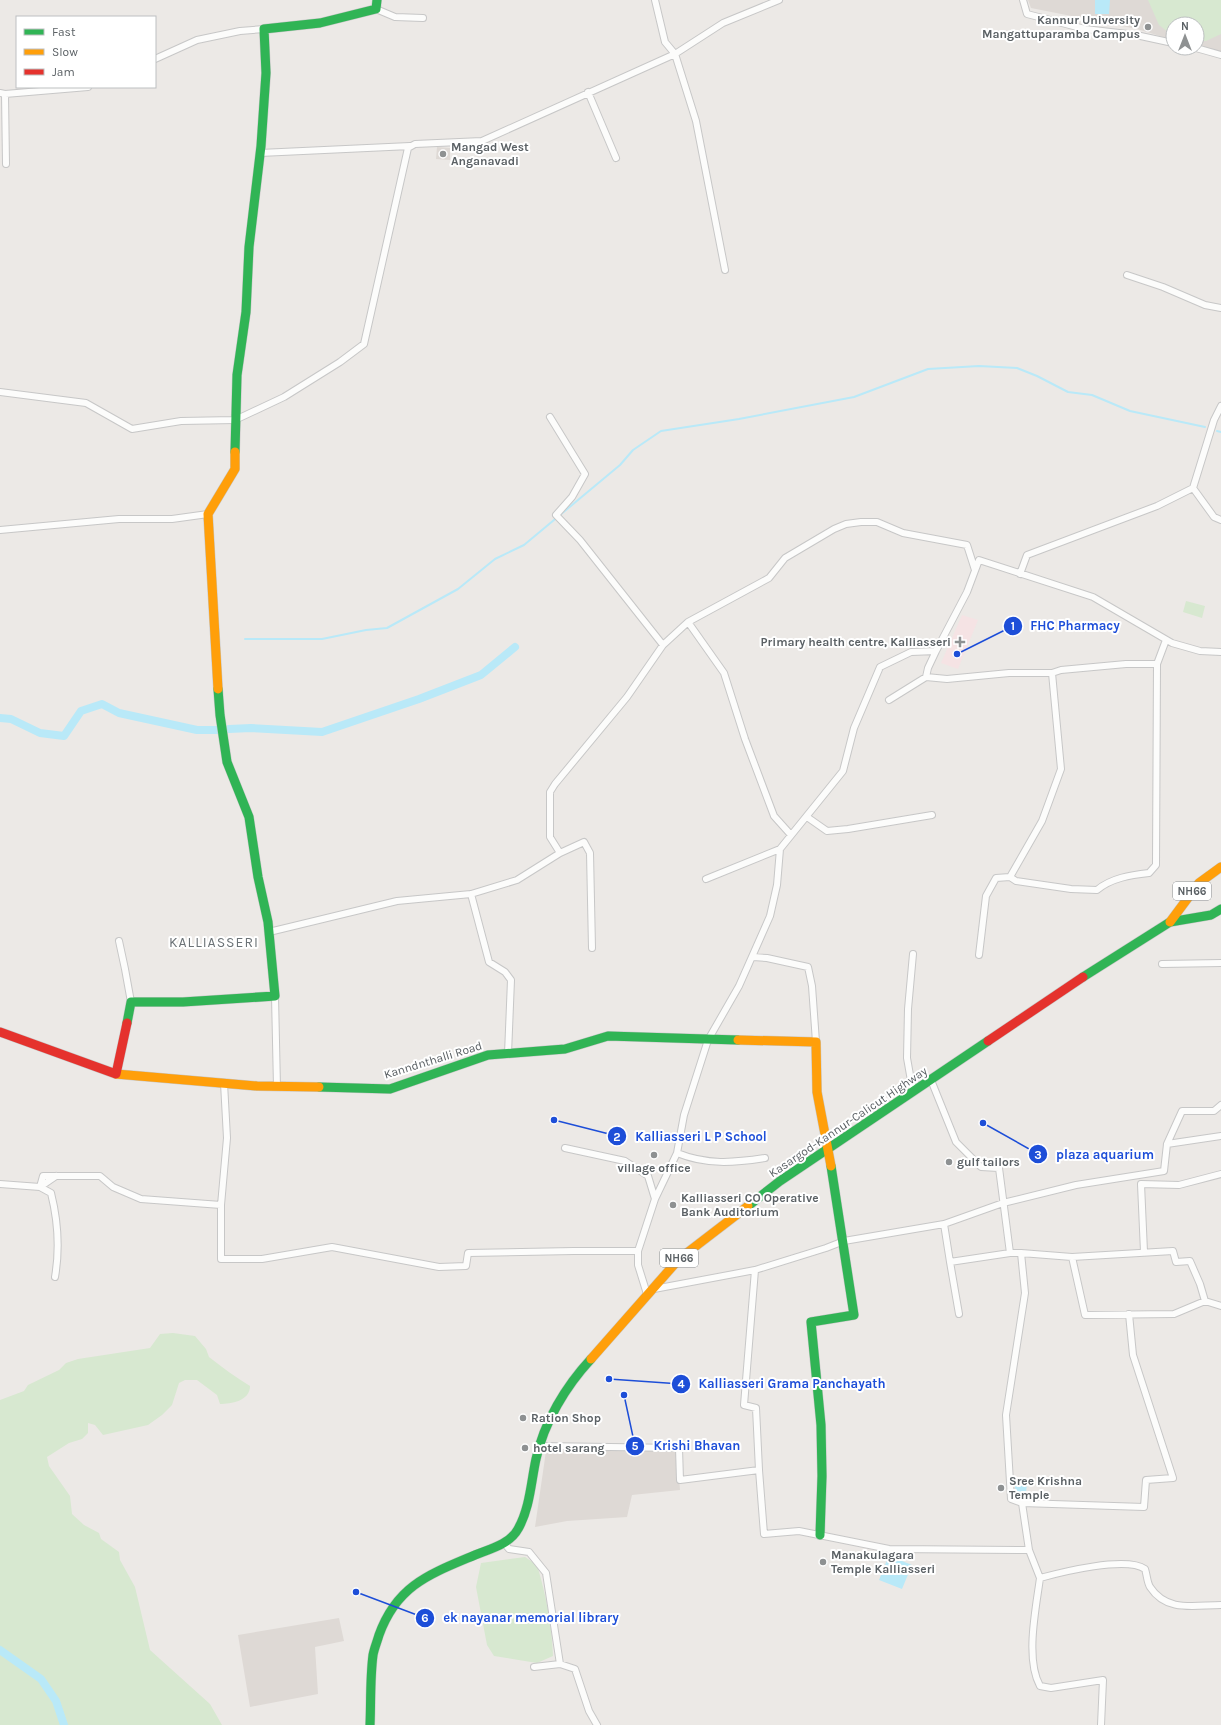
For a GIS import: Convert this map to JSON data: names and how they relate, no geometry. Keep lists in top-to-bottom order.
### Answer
{
  "streets": {
    "main road": ["NH66", "Kanndnthalli Road", "Kasargod-Kannur-Calicut Highway"]
  },
  "districts": ["KALLIASSERI"],
  "places": {
    "other": [
      "Kannur University Mangattuparamba Campus",
      "Mangad West Anganavadi",
      "FHC Pharmacy",
      "Kalliasseri L P School",
      "plaza aquarium",
      "village office",
      "gulf tailors",
      "Kalliasseri CO Operative Bank Auditorium",
      "Kalliasseri Grama Panchayath",
      "Krishi Bhavan",
      "Ration Shop",
      "hotel sarang",
      "Sree Krishna Temple",
      "Manakulagara Temple Kalliasseri",
      "ek nayanar memorial library"
    ],
    "health": ["Primary health centre, Kalliasseri"]
  },
  "legend": ["Fast", "Slow", "Jam"],
  "north": "top"
}
